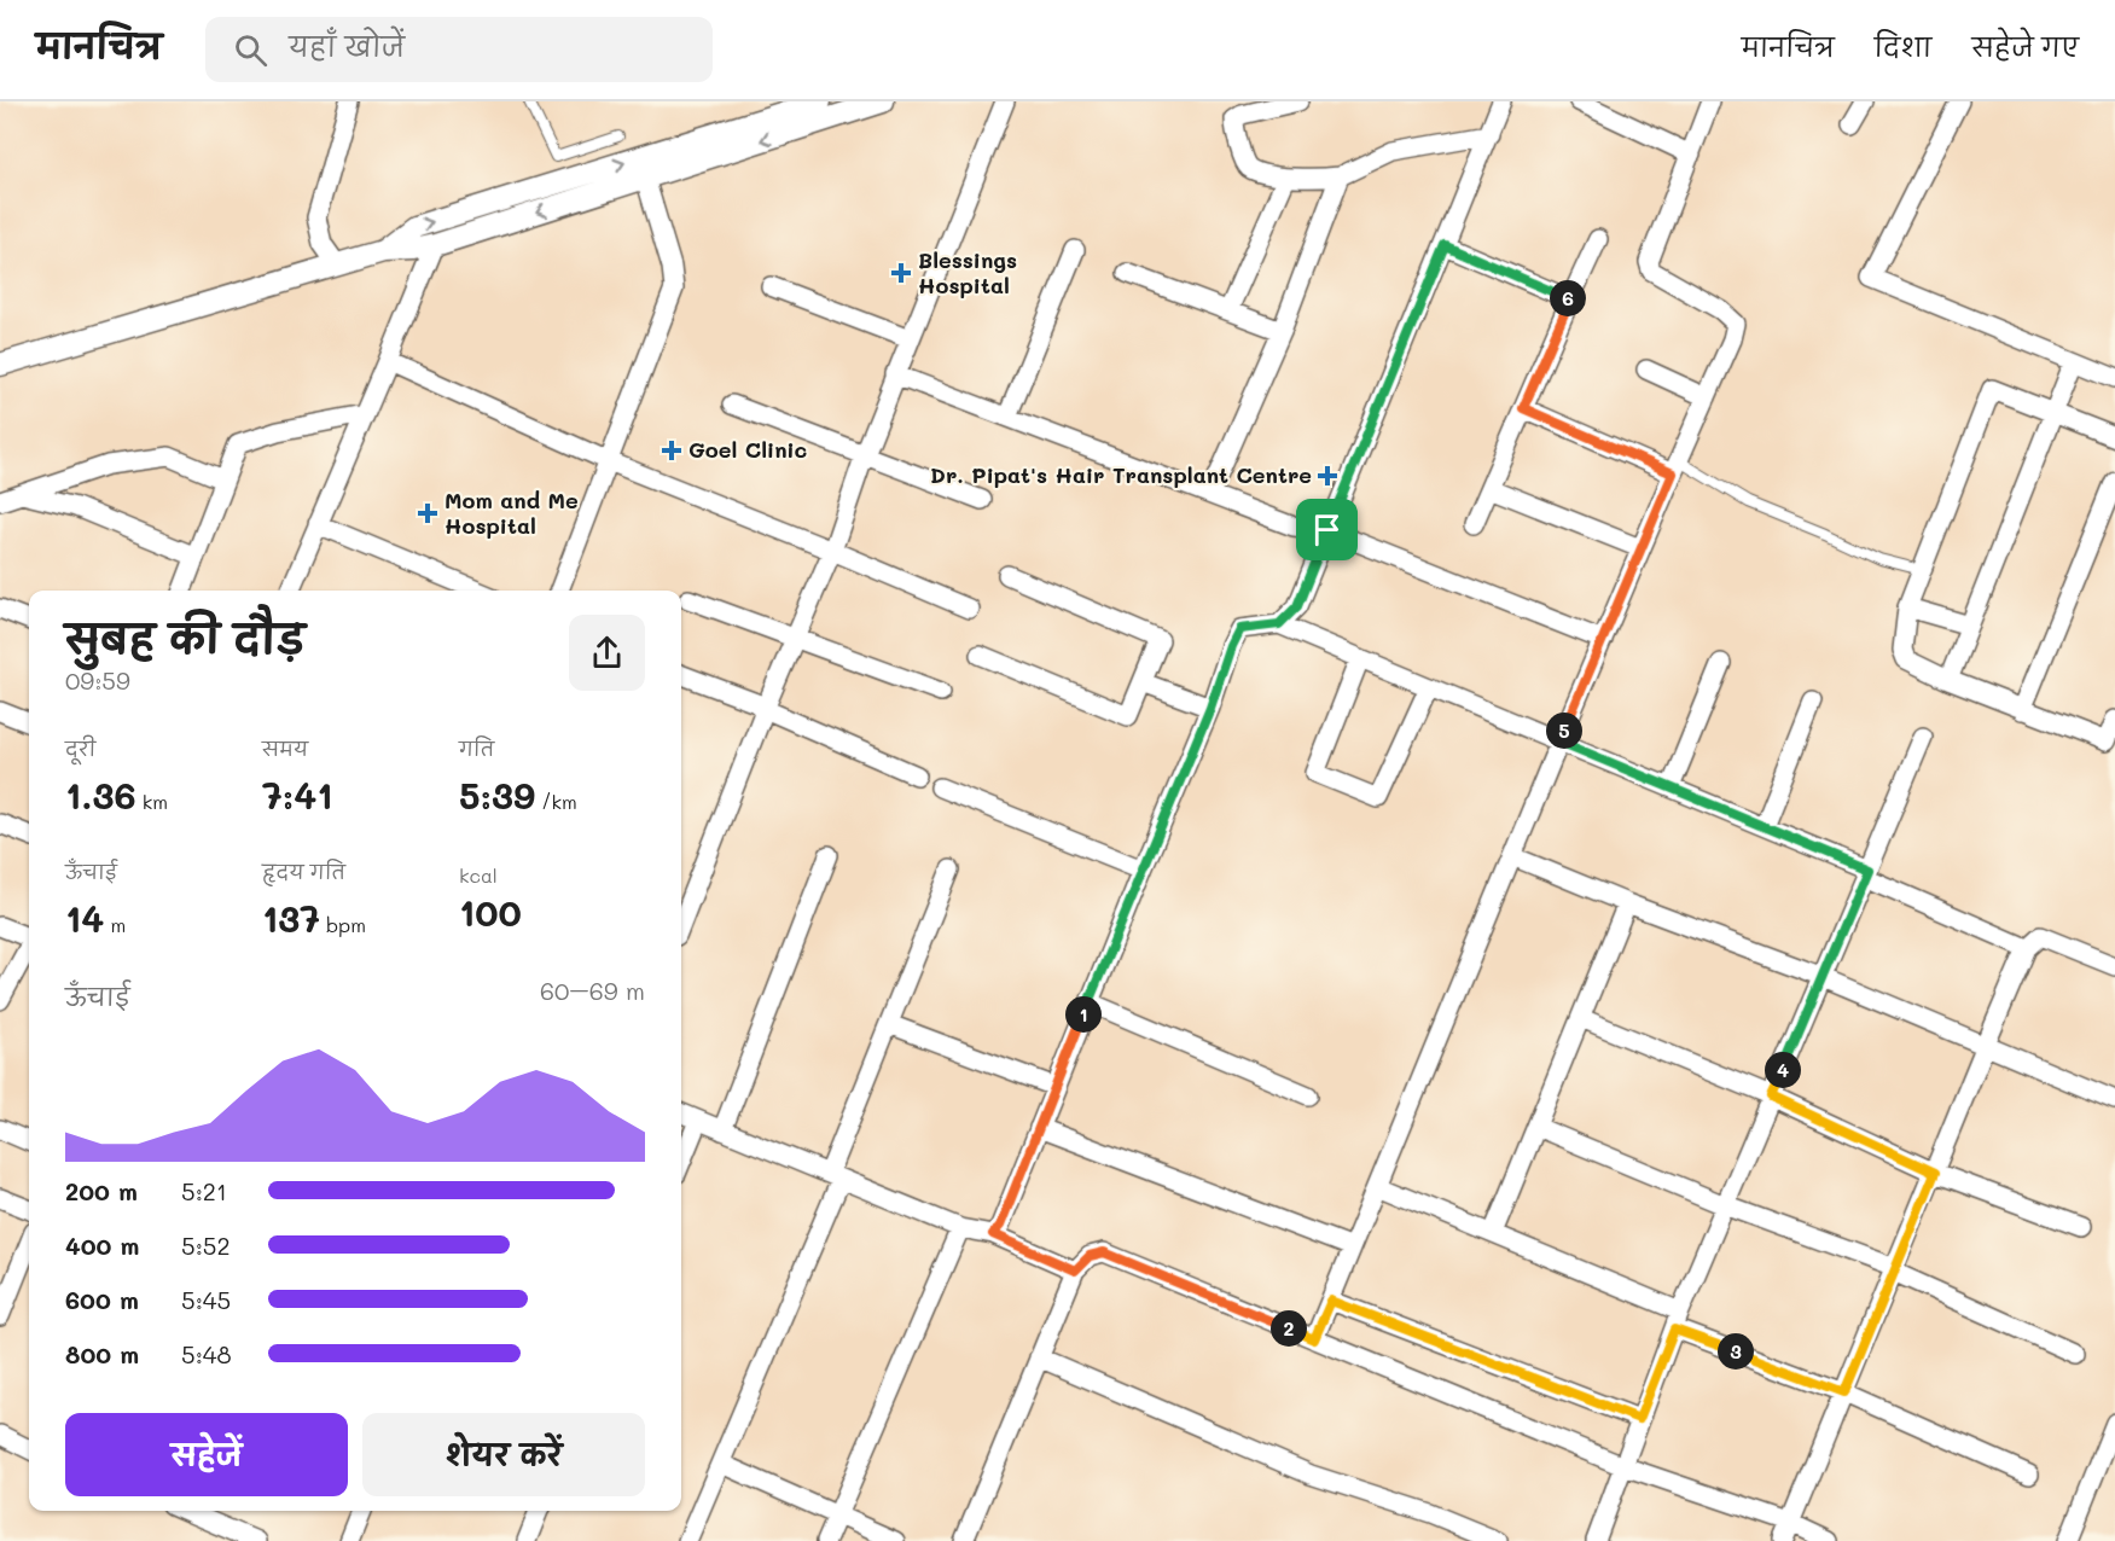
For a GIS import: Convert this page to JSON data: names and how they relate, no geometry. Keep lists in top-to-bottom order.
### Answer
{
  "places": {
    "health": [
      "Blessings Hospital",
      "Goel Clinic",
      "Dr. Pipat's Hair Transplant Centre",
      "Mom and Me Hospital"
    ]
  },
  "page": {
    "header": "मानचित्र",
    "search": "यहाँ खोजें",
    "nav": ["मानचित्र", "दिशा", "सहेजे गए"],
    "pins": [
      "6",
      "5",
      "1",
      "4",
      "2",
      "3"
    ],
    "heading": ["सुबह की दौड़", "09:59"],
    "stats": [
      ["दूरी", "1.36 km"],
      ["समय", "7:41"],
      ["गति", "5:39 /km"],
      ["ऊँचाई", "14 m"],
      ["हृदय गति", "137 bpm"],
      ["kcal", "100"]
    ],
    "chart": ["ऊँचाई", "60–69 m"],
    "list": [
      {
        "name": "200 m",
        "note": "5:21"
      },
      {
        "name": "400 m",
        "note": "5:52"
      },
      {
        "name": "600 m",
        "note": "5:45"
      },
      {
        "name": "800 m",
        "note": "5:48"
      }
    ],
    "buttons": ["सहेजें", "शेयर करें"]
  }
}
